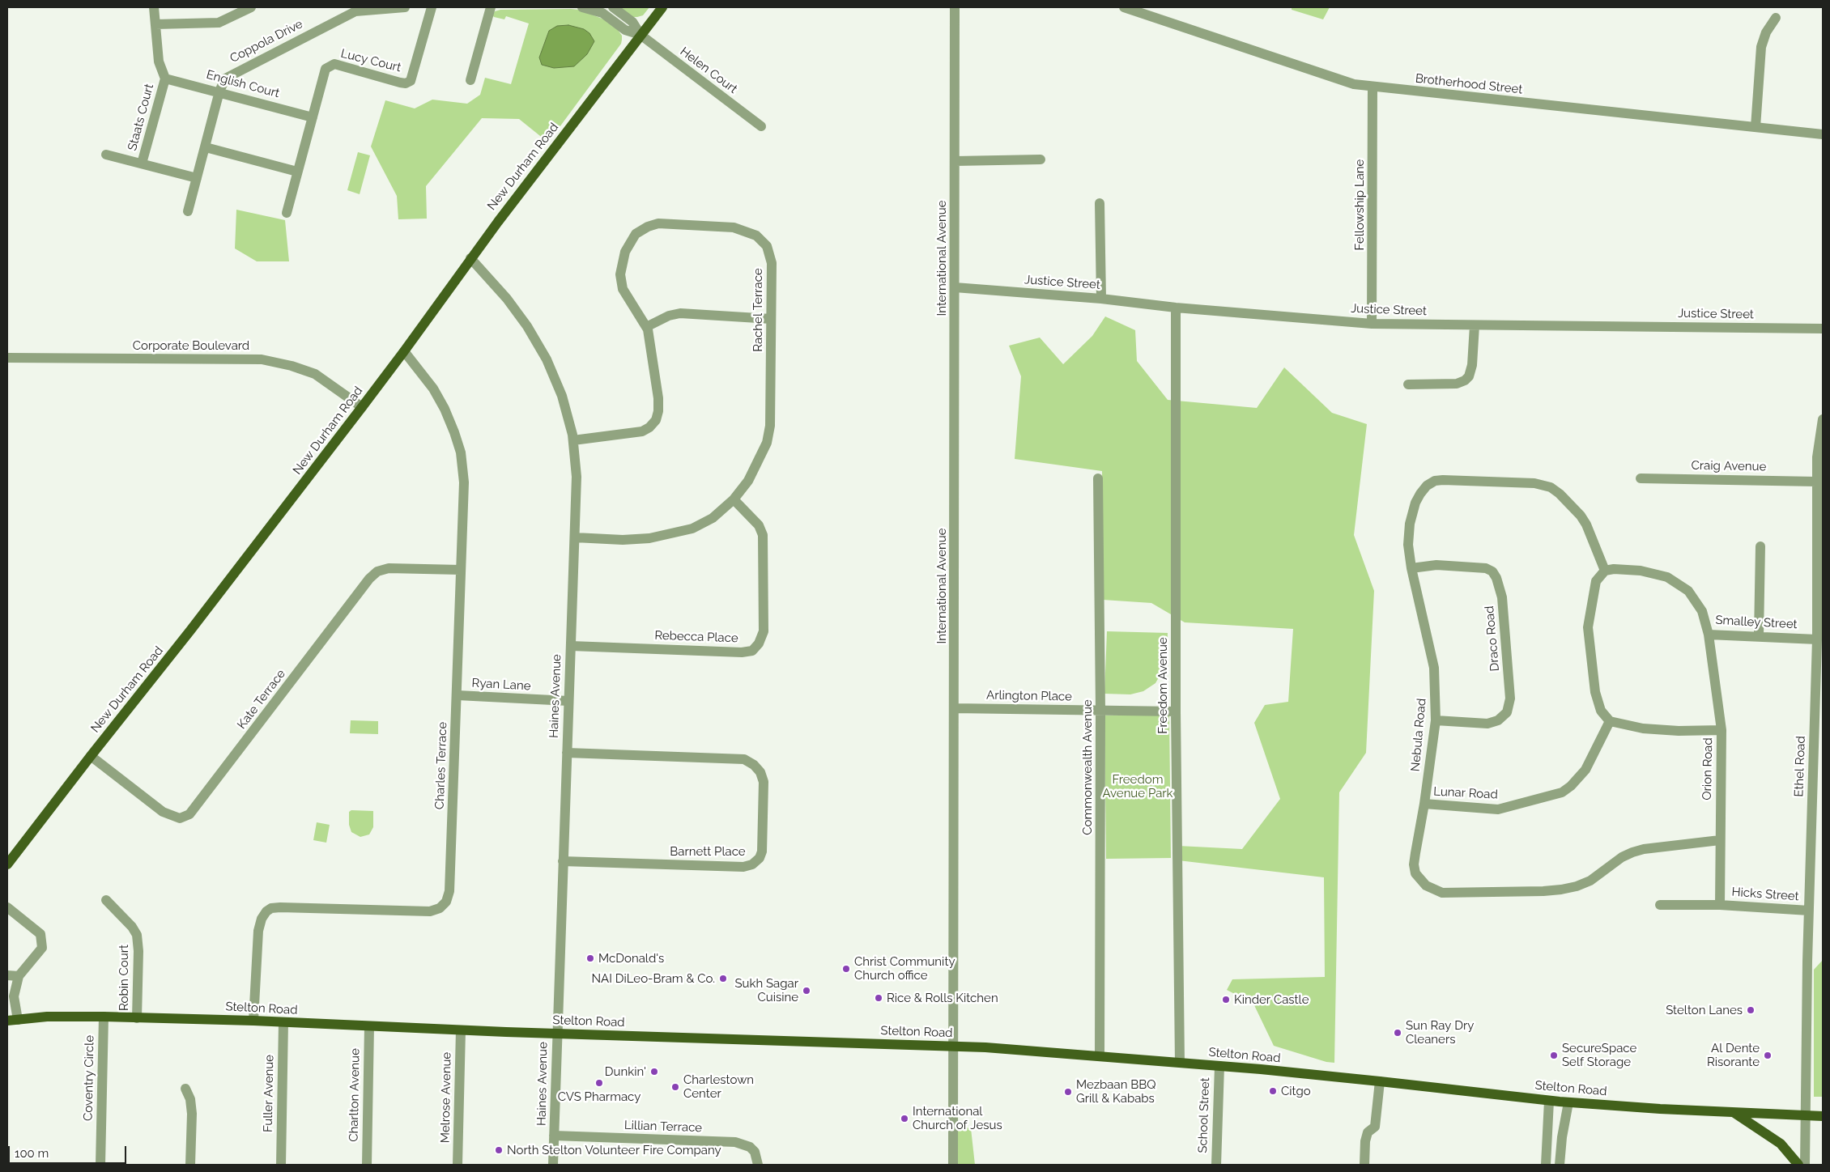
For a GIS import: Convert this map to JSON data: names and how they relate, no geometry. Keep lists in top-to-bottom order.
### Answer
{
  "streets": {
    "main road": ["New Durham Road", "Stelton Road"],
    "street": [
      "Coppola Drive",
      "Lucy Court",
      "Helen Court",
      "English Court",
      "Brotherhood Street",
      "Staats Court",
      "Fellowship Lane",
      "International Avenue",
      "Justice Street",
      "Rachel Terrace",
      "Corporate Boulevard",
      "Craig Avenue",
      "Smalley Street",
      "Rebecca Place",
      "Draco Road",
      "Ryan Lane",
      "Freedom Avenue",
      "Haines Avenue",
      "Arlington Place",
      "Kate Terrace",
      "Nebula Road",
      "Charles Terrace",
      "Ethel Road",
      "Commonwealth Avenue",
      "Orion Road",
      "Lunar Road",
      "Barnett Place",
      "Hicks Street",
      "Robin Court",
      "Coventry Circle",
      "Fuller Avenue",
      "Charlton Avenue",
      "Melrose Avenue",
      "School Street",
      "Lillian Terrace"
    ]
  },
  "crossings": [
    ["Coppola Drive", "English Court"],
    ["Lucy Court", "English Court"],
    ["Helen Court", "New Durham Road"],
    ["English Court", "Staats Court"],
    ["Brotherhood Street", "Fellowship Lane"],
    ["New Durham Road", "Corporate Boulevard"],
    ["New Durham Road", "Haines Avenue"],
    ["New Durham Road", "Kate Terrace"],
    ["New Durham Road", "Charles Terrace"],
    ["Fellowship Lane", "Justice Street"],
    ["International Avenue", "Justice Street"],
    ["International Avenue", "Arlington Place"],
    ["International Avenue", "Stelton Road"],
    ["Justice Street", "Freedom Avenue"],
    ["Rachel Terrace", "Rebecca Place"],
    ["Rachel Terrace", "Haines Avenue"],
    ["Craig Avenue", "Ethel Road"],
    ["Smalley Street", "Nebula Road"],
    ["Smalley Street", "Ethel Road"],
    ["Smalley Street", "Orion Road"],
    ["Rebecca Place", "Haines Avenue"],
    ["Draco Road", "Nebula Road"],
    ["Ryan Lane", "Haines Avenue"],
    ["Ryan Lane", "Charles Terrace"],
    ["Freedom Avenue", "Arlington Place"],
    ["Freedom Avenue", "Stelton Road"],
    ["Haines Avenue", "Barnett Place"],
    ["Haines Avenue", "Stelton Road"],
    ["Haines Avenue", "Lillian Terrace"],
    ["Arlington Place", "Commonwealth Avenue"],
    ["Kate Terrace", "Charles Terrace"],
    ["Nebula Road", "Orion Road"],
    ["Nebula Road", "Lunar Road"],
    ["Charles Terrace", "Stelton Road"],
    ["Ethel Road", "Hicks Street"],
    ["Ethel Road", "Stelton Road"],
    ["Commonwealth Avenue", "Stelton Road"],
    ["Orion Road", "Hicks Street"],
    ["Robin Court", "Stelton Road"],
    ["Stelton Road", "Coventry Circle"],
    ["Stelton Road", "Fuller Avenue"],
    ["Stelton Road", "Charlton Avenue"],
    ["Stelton Road", "Melrose Avenue"],
    ["Stelton Road", "School Street"]
  ],
  "parks": ["Freedom Avenue Park"],
  "places": [
    "McDonald's",
    "Christ Community Church office",
    "NAI DiLeo-Bram & Co.",
    "Sukh Sagar Cuisine",
    "Rice & Rolls Kitchen",
    "Kinder Castle",
    "Stelton Lanes",
    "Sun Ray Dry Cleaners",
    "SecureSpace Self Storage",
    "Al Dente Risorante",
    "Dunkin'",
    "CVS Pharmacy",
    "Charlestown Center",
    "Citgo",
    "Mezbaan BBQ Grill & Kababs",
    "International Church of Jesus",
    "North Stelton Volunteer Fire Company"
  ],
  "scale_bar": "100 m"
}
